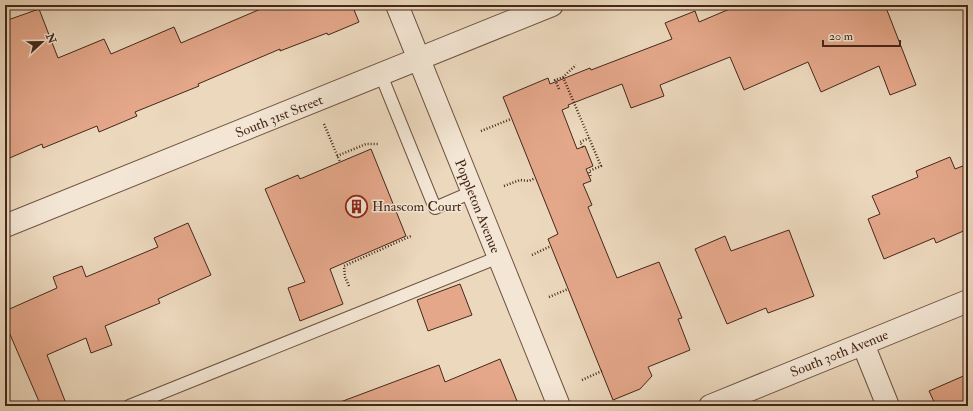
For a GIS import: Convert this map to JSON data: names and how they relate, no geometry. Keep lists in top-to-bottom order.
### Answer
{
  "streets": {
    "street": ["South 31st Street", "Poppleton Avenue", "South 30th Avenue"]
  },
  "crossings": [
    ["South 31st Street", "Poppleton Avenue"]
  ],
  "places": {
    "building": ["Hnascom Court"]
  },
  "scale_bar": "20 m",
  "north": "right"
}
